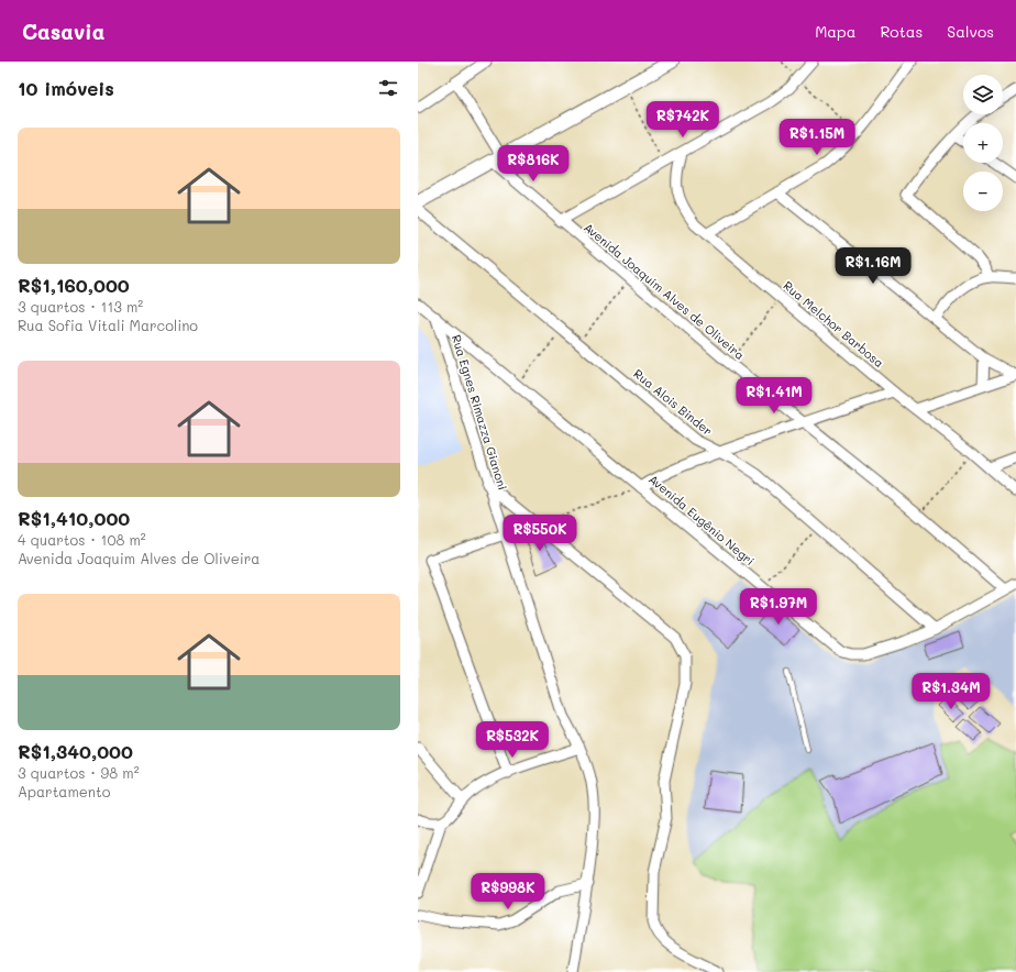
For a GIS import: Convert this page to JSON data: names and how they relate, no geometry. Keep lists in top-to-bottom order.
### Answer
{
  "streets": {
    "street": [
      "Avenida Joaquim Alves de Oliveira",
      "Rua Melchor Barbosa",
      "Rua Alois Binder",
      "Rua Egnes Rimazza Gianoni",
      "Avenida Eugênio Negri"
    ]
  },
  "crossings": [
    ["Avenida Joaquim Alves de Oliveira", "Avenida Eugênio Negri"],
    ["Rua Alois Binder", "Avenida Eugênio Negri"],
    ["Rua Egnes Rimazza Gianoni", "Avenida Eugênio Negri"]
  ],
  "page": {
    "header": "Casavia",
    "nav": ["Mapa", "Rotas", "Salvos"],
    "heading": "10 imóveis",
    "map_buttons": ["+", "−"],
    "price": [
      "R$742K",
      "R$1.15M",
      "R$816K",
      "R$1.16M",
      "R$1.41M",
      "R$550K",
      "R$1.97M",
      "R$1.34M",
      "R$532K",
      "R$998K"
    ],
    "list": [
      {
        "name": "R$1,160,000",
        "note": "3 quartos · 113 m² · Rua Sofia Vitali Marcolino"
      },
      {
        "name": "R$1,410,000",
        "note": "4 quartos · 108 m² · Avenida Joaquim Alves de Oliveira"
      },
      {
        "name": "R$1,340,000",
        "note": "3 quartos · 98 m² · Apartamento"
      }
    ]
  }
}
